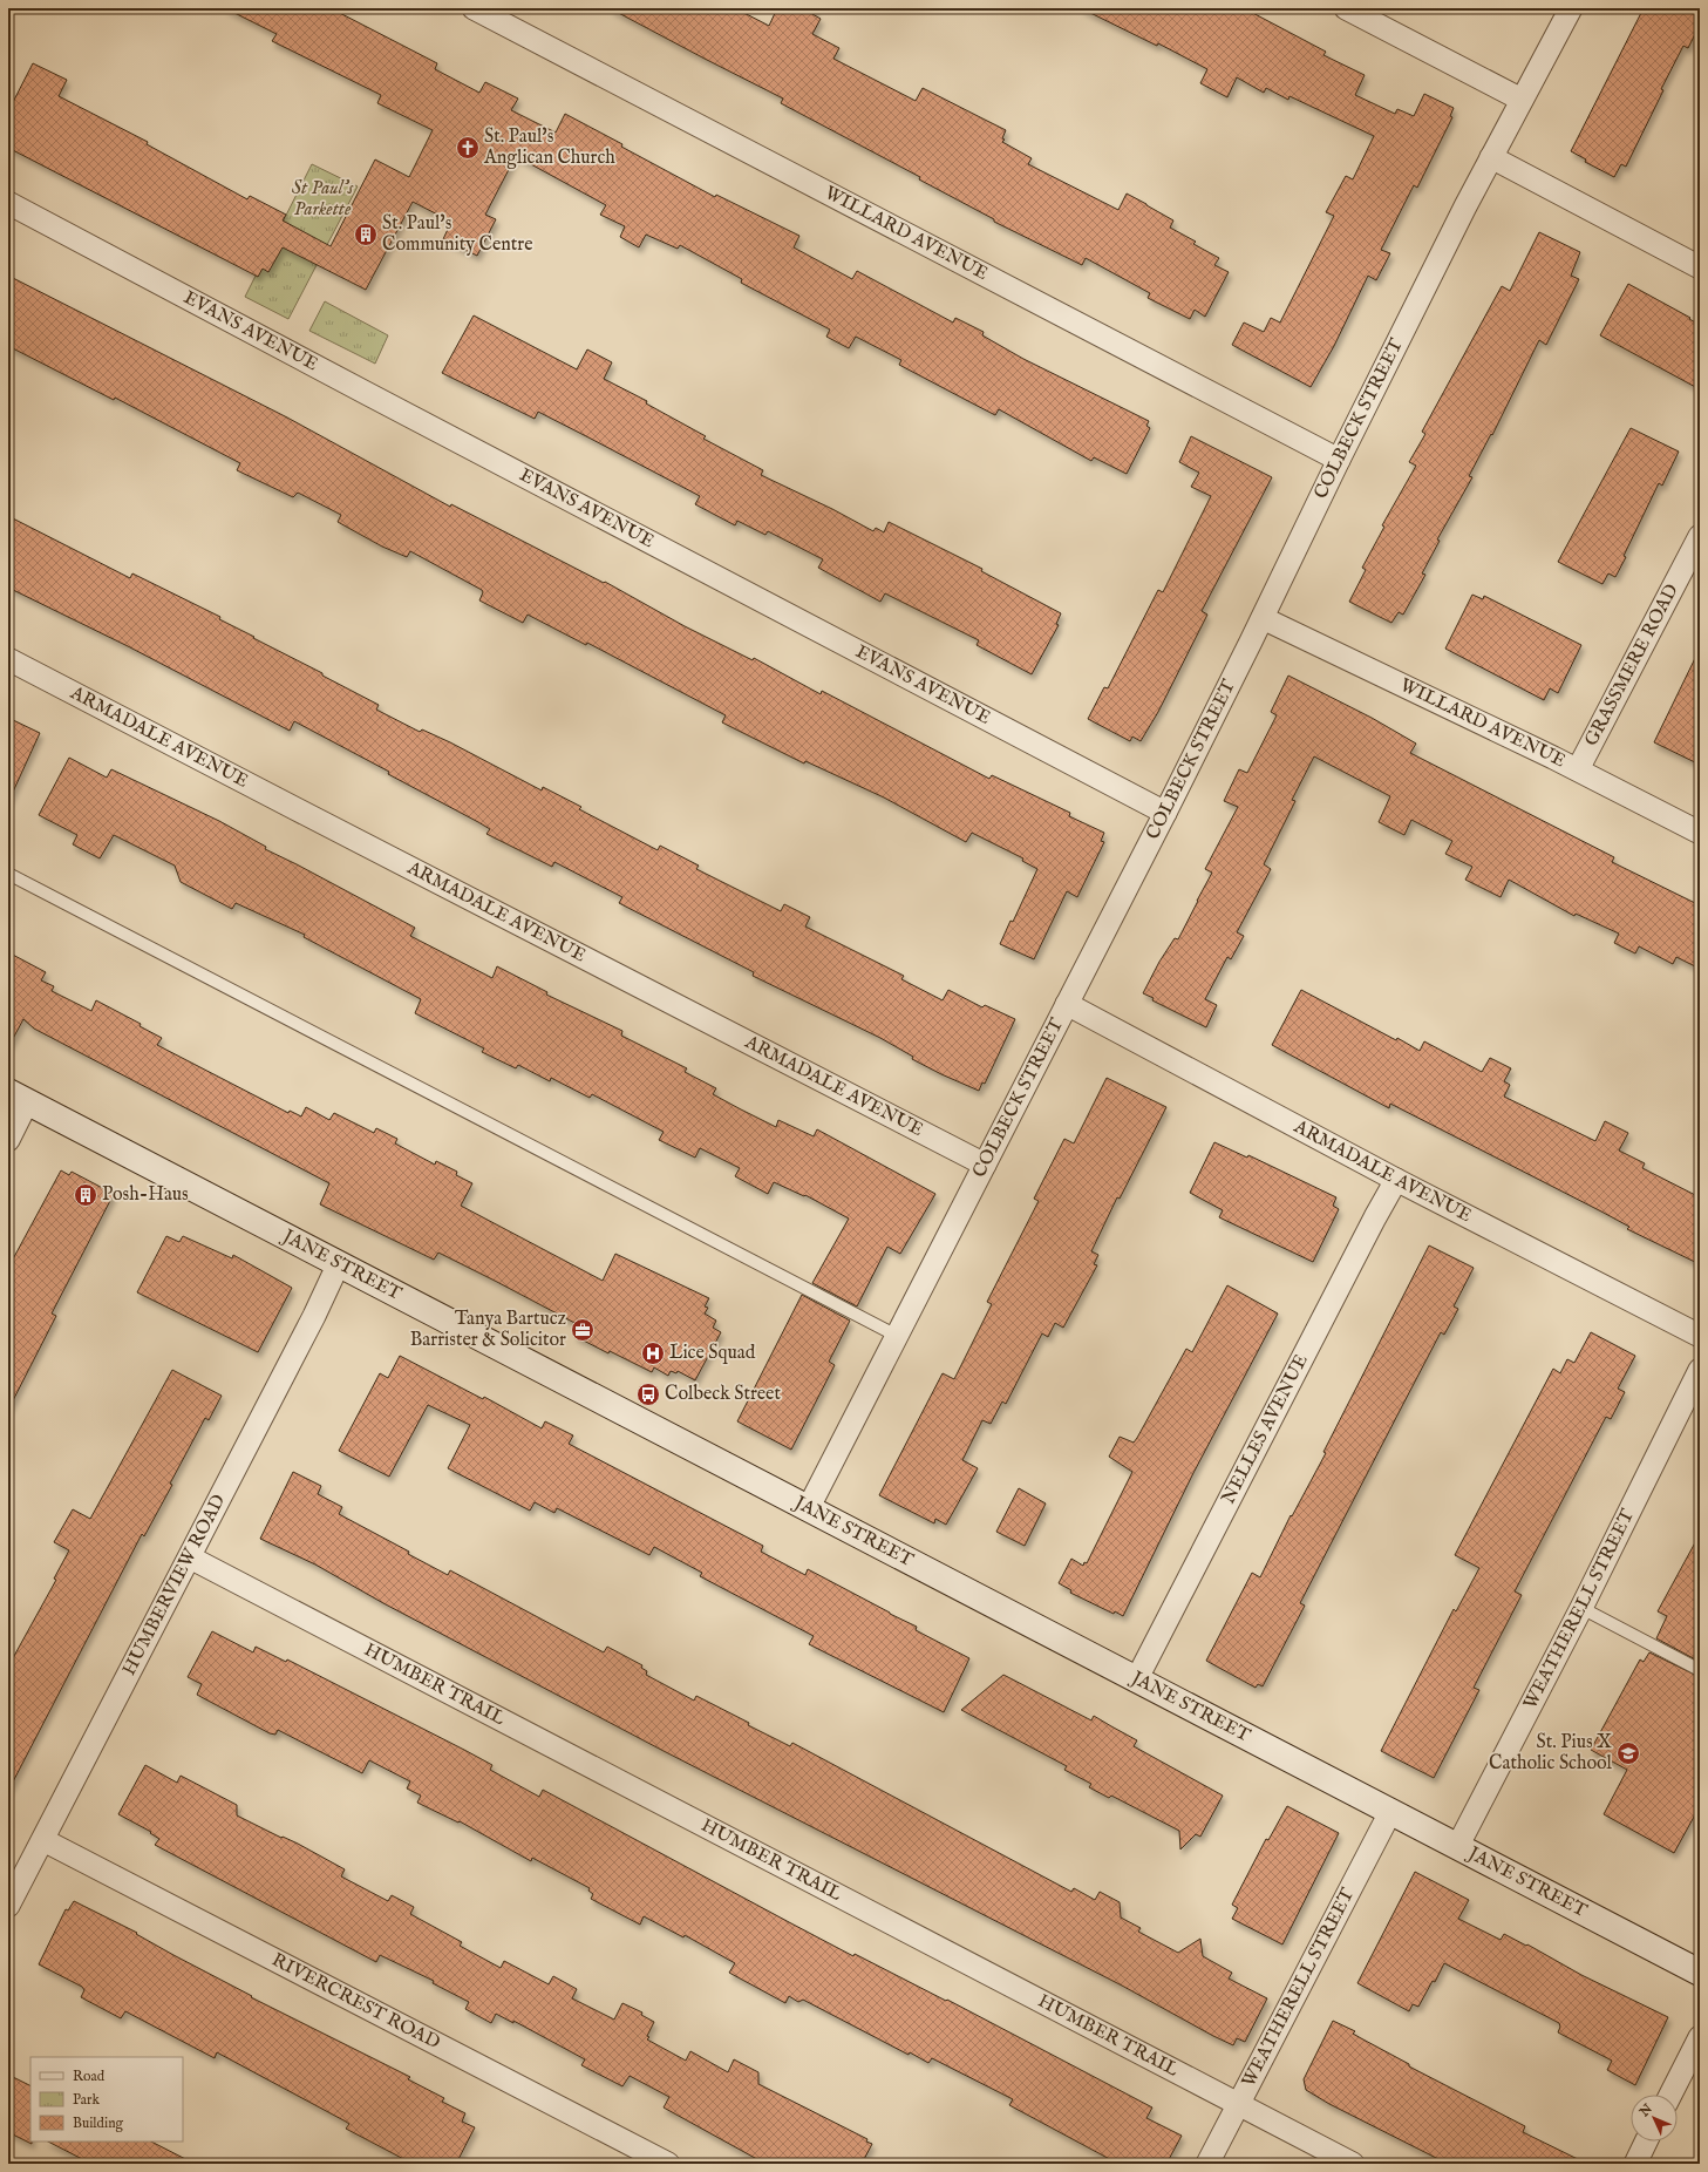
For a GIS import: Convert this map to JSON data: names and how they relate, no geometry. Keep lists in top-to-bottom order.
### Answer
{
  "streets": {
    "main road": ["JANE STREET"],
    "street": [
      "WILLARD AVENUE",
      "EVANS AVENUE",
      "COLBECK STREET",
      "GRASSMERE ROAD",
      "ARMADALE AVENUE",
      "NELLES AVENUE",
      "HUMBERVIEW ROAD",
      "WEATHERELL STREET",
      "HUMBER TRAIL",
      "RIVERCREST ROAD"
    ]
  },
  "crossings": [
    ["WILLARD AVENUE", "COLBECK STREET"],
    ["WILLARD AVENUE", "GRASSMERE ROAD"],
    ["EVANS AVENUE", "COLBECK STREET"],
    ["COLBECK STREET", "ARMADALE AVENUE"],
    ["COLBECK STREET", "JANE STREET"],
    ["ARMADALE AVENUE", "NELLES AVENUE"],
    ["JANE STREET", "NELLES AVENUE"],
    ["JANE STREET", "HUMBERVIEW ROAD"],
    ["JANE STREET", "WEATHERELL STREET"],
    ["HUMBERVIEW ROAD", "HUMBER TRAIL"],
    ["HUMBERVIEW ROAD", "RIVERCREST ROAD"],
    ["WEATHERELL STREET", "HUMBER TRAIL"]
  ],
  "parks": ["St Paul's Parkette"],
  "places": {
    "church": ["St. Paul's Anglican Church"],
    "building": ["St. Paul's Community Centre", "Posh-Haus"],
    "office": ["Tanya Bartucz Barrister & Solicitor"],
    "hospital": ["Lice Squad"],
    "bus stop": ["Colbeck Street"],
    "school or university": ["St. Pius X Catholic School"]
  },
  "legend": ["Road", "Park", "Building"],
  "north": "top left"
}
